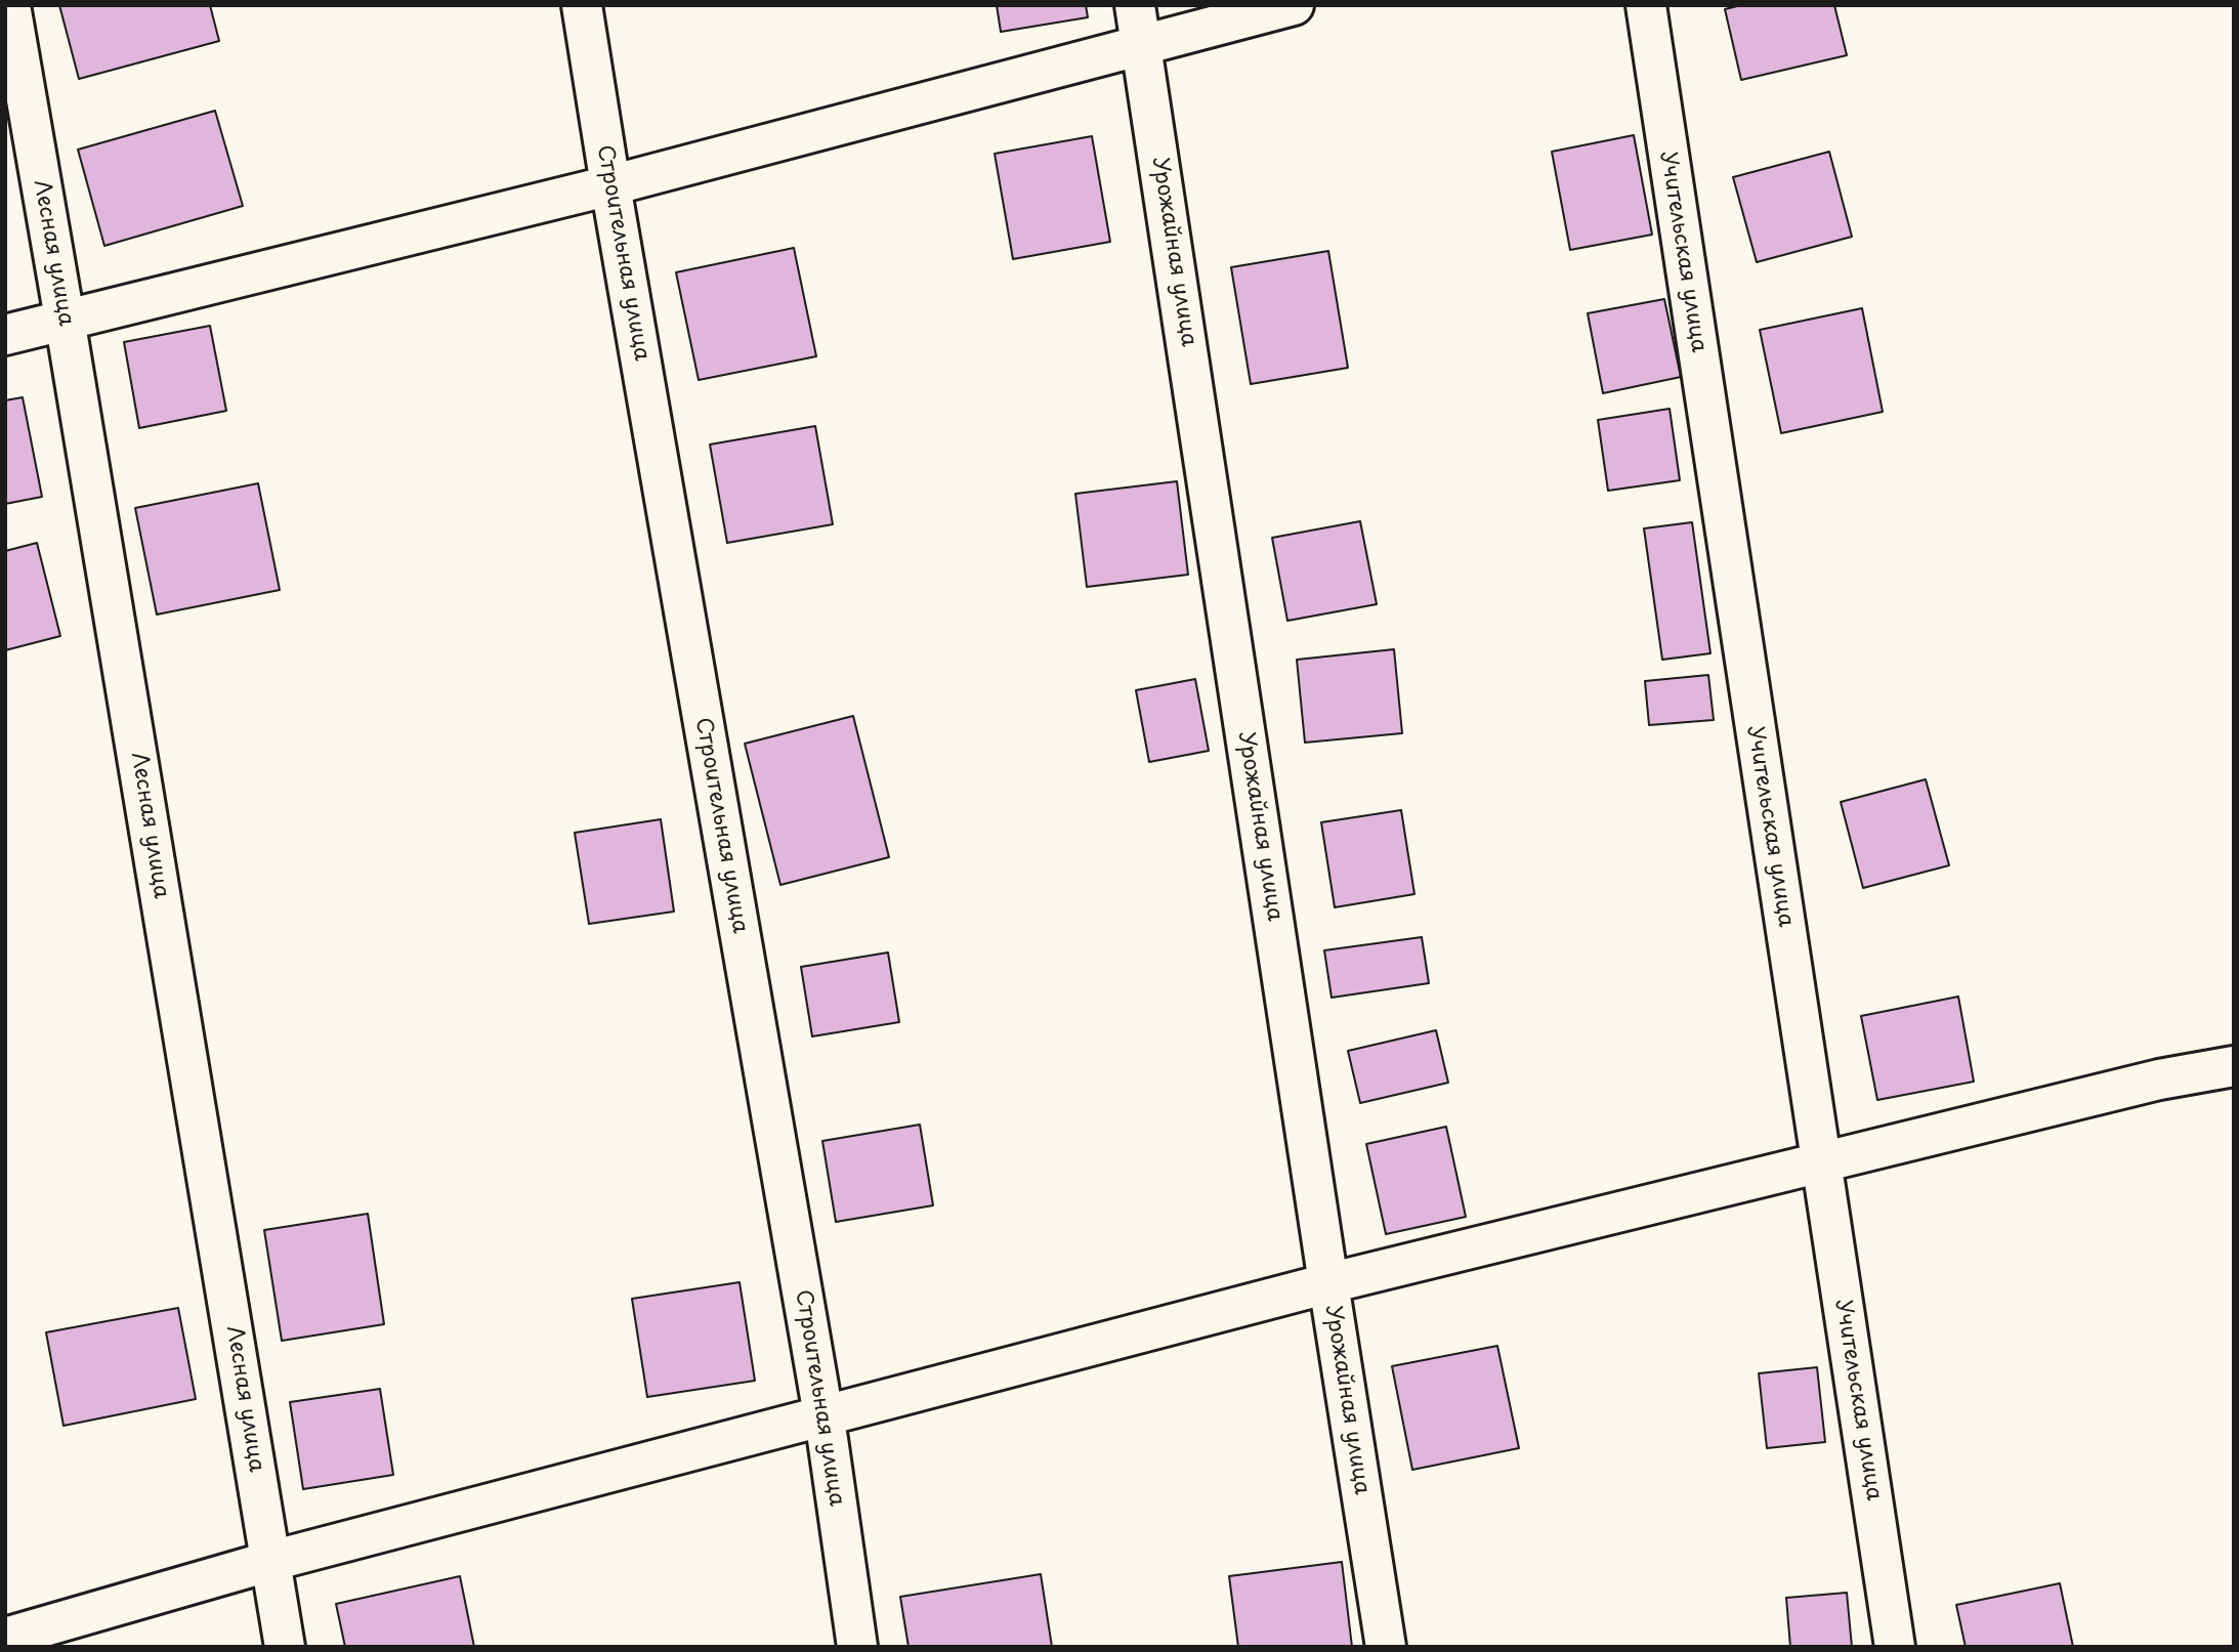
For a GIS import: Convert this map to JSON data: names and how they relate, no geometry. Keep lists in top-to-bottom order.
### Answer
{
  "streets": {
    "street": [
      "Урожайная улица",
      "Учительская улица",
      "Лесная улица",
      "Строительная улица"
    ]
  }
}
